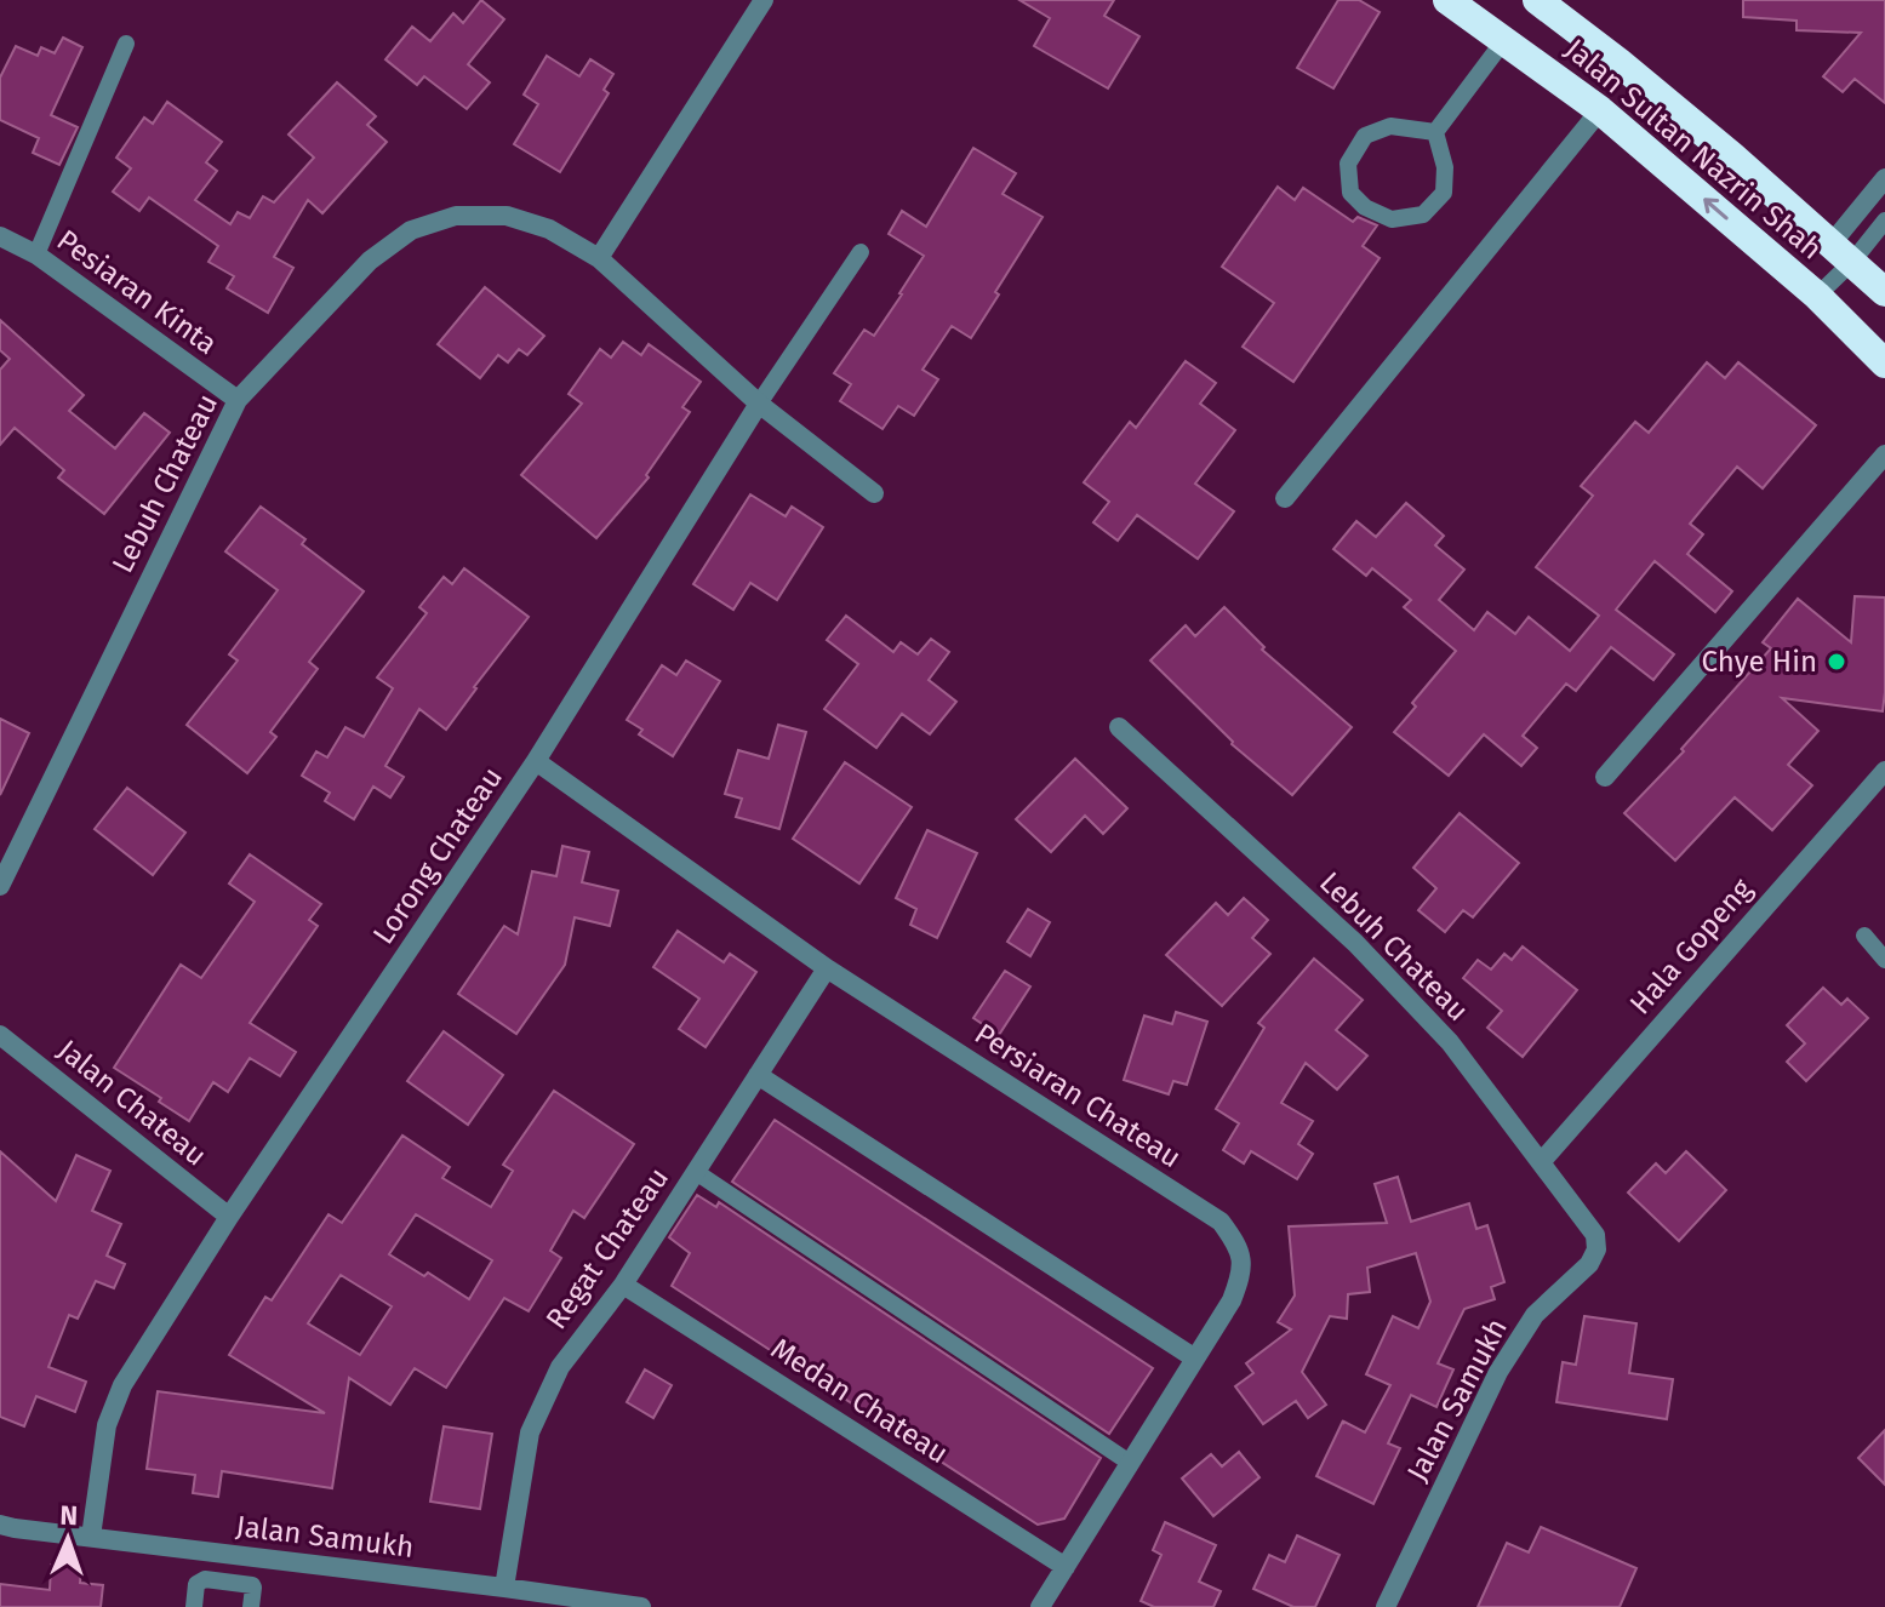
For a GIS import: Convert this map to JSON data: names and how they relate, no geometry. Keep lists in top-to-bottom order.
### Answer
{
  "streets": {
    "highway": ["Jalan Sultan Nazrin Shah"],
    "street": [
      "Pesiaran Kinta",
      "Lebuh Chateau",
      "Lorong Chateau",
      "Hala Gopeng",
      "Persiaran Chateau",
      "Jalan Chateau",
      "Regat Chateau",
      "Jalan Samukh",
      "Medan Chateau"
    ]
  },
  "crossings": [
    ["Pesiaran Kinta", "Lebuh Chateau"],
    ["Lebuh Chateau", "Hala Gopeng"],
    ["Lebuh Chateau", "Jalan Samukh"],
    ["Lorong Chateau", "Persiaran Chateau"],
    ["Lorong Chateau", "Jalan Chateau"],
    ["Lorong Chateau", "Jalan Samukh"],
    ["Persiaran Chateau", "Regat Chateau"],
    ["Persiaran Chateau", "Medan Chateau"],
    ["Regat Chateau", "Jalan Samukh"],
    ["Regat Chateau", "Medan Chateau"]
  ],
  "places": ["Chye Hin"],
  "north": "top"
}
